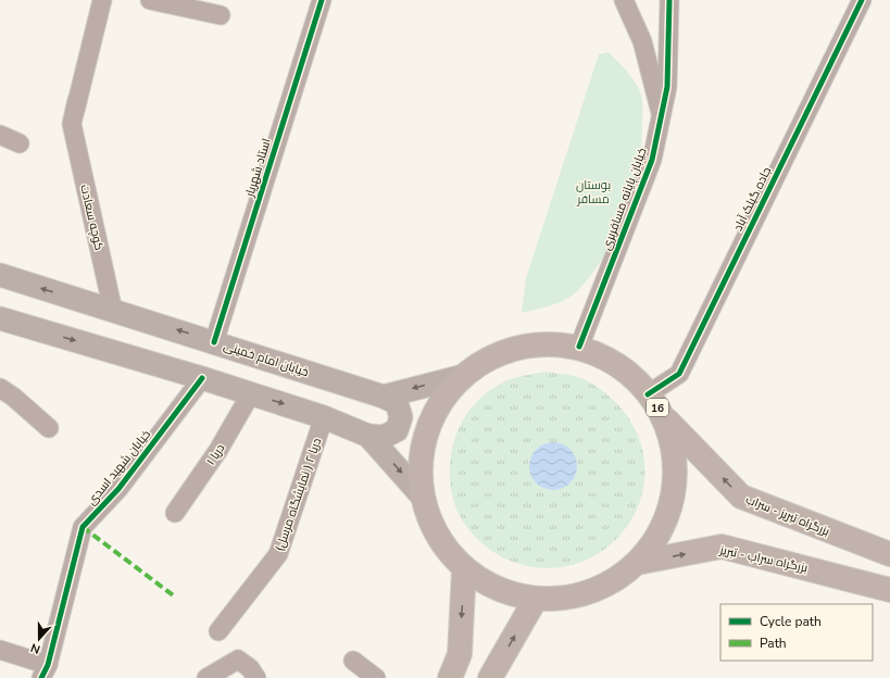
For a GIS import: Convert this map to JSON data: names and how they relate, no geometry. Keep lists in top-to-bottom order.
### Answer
{
  "streets": {
    "highway": ["16", "بزرگراه تبریز - سراب", "بزرگراه سراب - تبریز"],
    "main road": ["خیابان امام خمینی"],
    "street": [
      "استاد شهریار",
      "خیابان پایانه مسافربری",
      "جاده گیلک آباد",
      "کوچه سعادت",
      "دریا ۱",
      "خیابان شهید اسدی",
      "دریا ۲ ( نمایشگاه مرسل)"
    ]
  },
  "crossings": [
    ["استاد شهریار", "خیابان امام خمینی"],
    ["خیابان پایانه مسافربری", "16"],
    ["جاده گیلک آباد", "16"],
    ["کوچه سعادت", "خیابان امام خمینی"],
    ["16", "بزرگراه تبریز - سراب"],
    ["16", "بزرگراه سراب - تبریز"]
  ],
  "one_way": ["بزرگراه تبریز - سراب", "بزرگراه سراب - تبریز"],
  "parks": ["بوستان مسافر"],
  "legend": ["Cycle path", "Path"],
  "north": "bottom"
}
